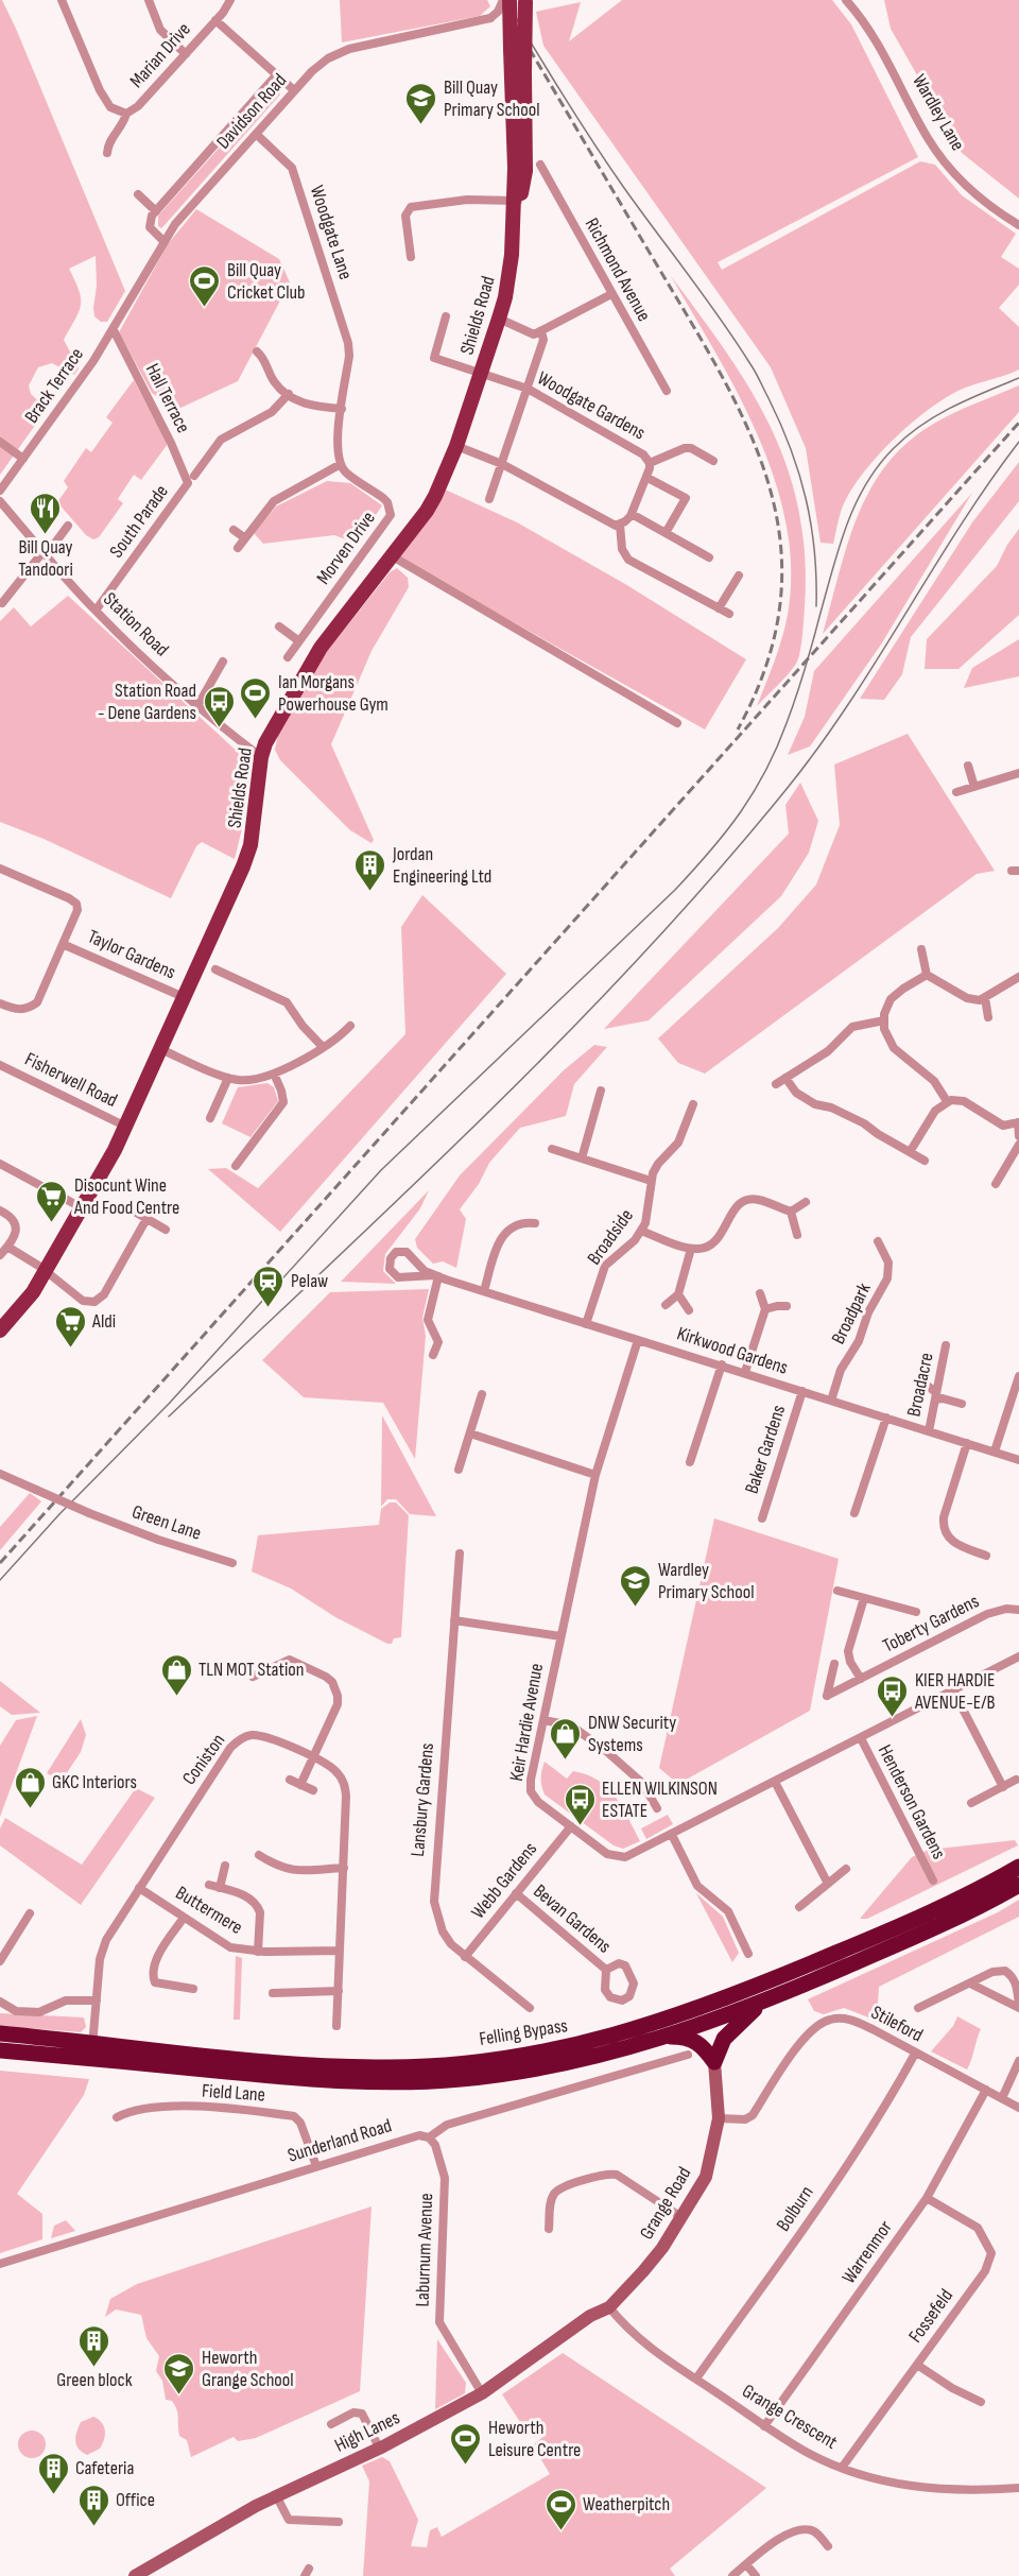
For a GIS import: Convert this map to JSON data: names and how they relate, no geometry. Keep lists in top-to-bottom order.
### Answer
{
  "streets": {
    "highway": ["Felling Bypass"],
    "main road": ["Shields Road"],
    "street": [
      "Marian Drive",
      "Davidson Road",
      "Wardley Lane",
      "Woodgate Lane",
      "Richmond Avenue",
      "Brack Terrace",
      "Hall Terrace",
      "Woodgate Gardens",
      "South Parade",
      "Morven Drive",
      "Station Road",
      "Taylor Gardens",
      "Fisherwell Road",
      "Broadside",
      "Broadpark",
      "Kirkwood Gardens",
      "Broadacre",
      "Baker Gardens",
      "Green Lane",
      "Toberty Gardens",
      "Keir Hardie Avenue",
      "Coniston",
      "Lansbury Gardens",
      "Henderson Gardens",
      "Webb Gardens",
      "Buttermere",
      "Bevan Gardens",
      "Stileford",
      "Field Lane",
      "Sunderland Road",
      "Grange Road",
      "Bolburn",
      "Laburnum Avenue",
      "Warrenmor",
      "Fossefeld",
      "Grange Crescent",
      "High Lanes"
    ]
  },
  "crossings": [
    ["Davidson Road", "Woodgate Lane"],
    ["Davidson Road", "Brack Terrace"],
    ["Davidson Road", "Hall Terrace"],
    ["Shields Road", "Woodgate Gardens"],
    ["Shields Road", "Station Road"],
    ["Shields Road", "Taylor Gardens"],
    ["Shields Road", "Fisherwell Road"],
    ["Brack Terrace", "Hall Terrace"],
    ["Hall Terrace", "South Parade"],
    ["South Parade", "Station Road"],
    ["Broadside", "Kirkwood Gardens"],
    ["Broadpark", "Kirkwood Gardens"],
    ["Kirkwood Gardens", "Broadacre"],
    ["Kirkwood Gardens", "Baker Gardens"],
    ["Kirkwood Gardens", "Keir Hardie Avenue"],
    ["Keir Hardie Avenue", "Henderson Gardens"],
    ["Keir Hardie Avenue", "Webb Gardens"],
    ["Coniston", "Buttermere"],
    ["Coniston", "Felling Bypass"],
    ["Lansbury Gardens", "Webb Gardens"],
    ["Webb Gardens", "Bevan Gardens"],
    ["Stileford", "Grange Road"],
    ["Stileford", "Bolburn"],
    ["Stileford", "Warrenmor"],
    ["Field Lane", "Sunderland Road"],
    ["Sunderland Road", "Laburnum Avenue"],
    ["Grange Road", "Grange Crescent"],
    ["Grange Road", "High Lanes"],
    ["Bolburn", "Grange Crescent"],
    ["Laburnum Avenue", "High Lanes"],
    ["Warrenmor", "Fossefeld"],
    ["Warrenmor", "Grange Crescent"],
    ["Fossefeld", "Grange Crescent"],
    ["Grange Crescent", "High Lanes"]
  ],
  "places": {
    "school or university": ["Bill Quay Primary School", "Wardley Primary School", "Heworth Grange School"],
    "sports": [
      "Bill Quay Cricket Club",
      "Ian Morgans Powerhouse Gym",
      "Heworth Leisure Centre",
      "Weatherpitch"
    ],
    "restaurant": ["Bill Quay Tandoori"],
    "bus stop": ["Station Road - Dene Gardens", "KIER HARDIE AVENUE-E/B", "ELLEN WILKINSON ESTATE"],
    "building": [
      "Jordan Engineering Ltd",
      "Green block",
      "Cafeteria",
      "Office"
    ],
    "supermarket": ["Disocunt Wine And Food Centre", "Aldi"],
    "station": ["Pelaw"],
    "shop": ["TLN MOT Station", "DNW Security Systems", "GKC Interiors"]
  }
}
